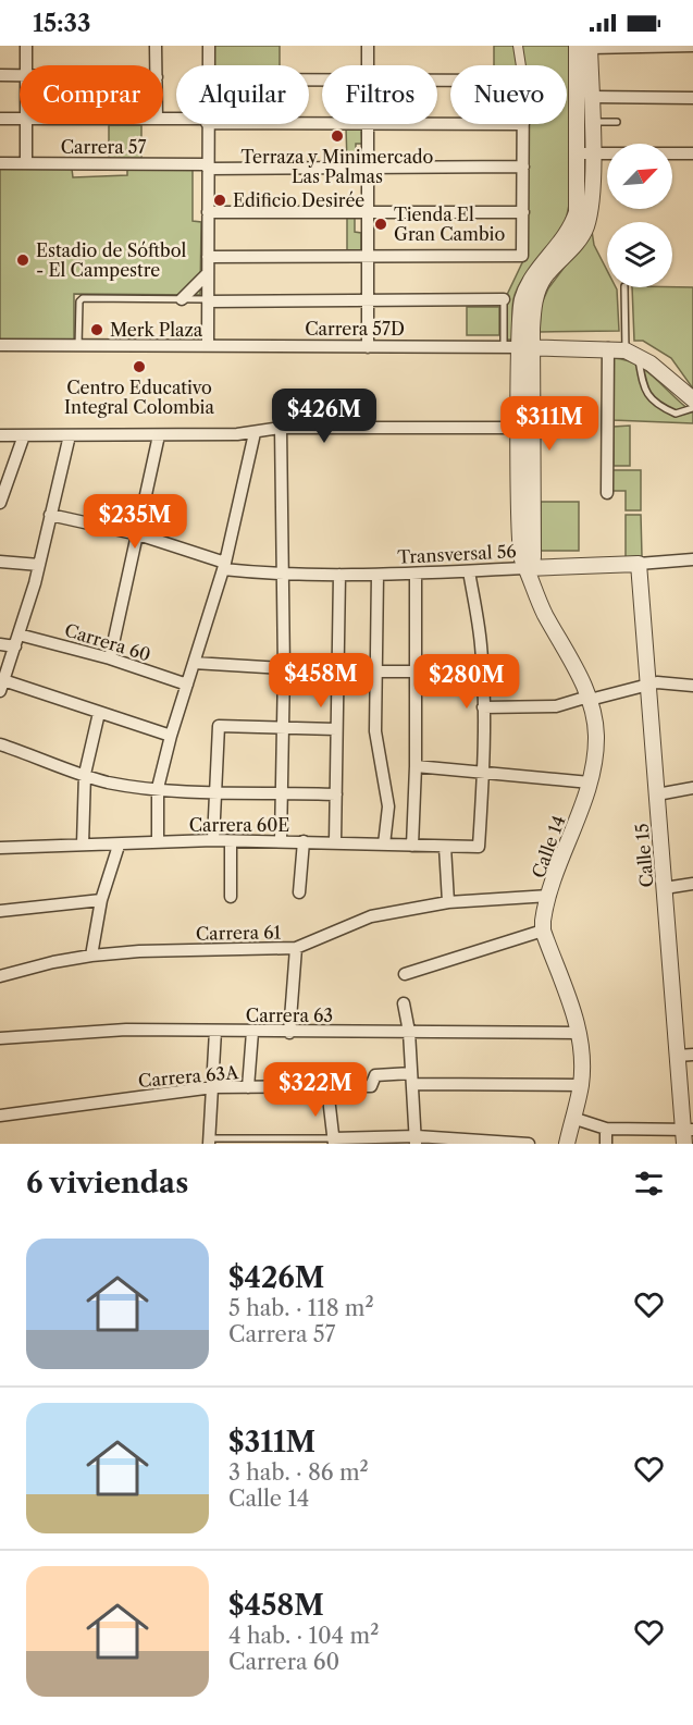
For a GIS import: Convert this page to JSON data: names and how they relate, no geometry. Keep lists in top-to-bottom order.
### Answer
{
  "streets": {
    "street": [
      "Carrera 57",
      "Carrera 57D",
      "Transversal 56",
      "Carrera 60",
      "Carrera 60E",
      "Calle 14",
      "Calle 15",
      "Carrera 61",
      "Carrera 63",
      "Carrera 63A"
    ]
  },
  "crossings": [
    ["Carrera 57D", "Calle 14"],
    ["Transversal 56", "Calle 14"],
    ["Transversal 56", "Calle 15"],
    ["Calle 14", "Carrera 61"]
  ],
  "places": [
    "Terraza y Minimercado Las Palmas",
    "Edificio Desirée",
    "Tienda El Gran Cambio",
    "Estadio de Sóftbol - El Campestre",
    "Merk Plaza",
    "Centro Educativo Integral Colombia"
  ],
  "north": "top right",
  "page": {
    "status": "15:33",
    "chip": [
      "Comprar",
      "Alquilar",
      "Filtros",
      "Nuevo"
    ],
    "price": [
      "$426M",
      "$311M",
      "$235M",
      "$458M",
      "$280M",
      "$322M"
    ],
    "heading": "6 viviendas",
    "list": [
      {
        "name": "$426M",
        "note": "5 hab. · 118 m² · Carrera 57"
      },
      {
        "name": "$311M",
        "note": "3 hab. · 86 m² · Calle 14"
      },
      {
        "name": "$458M",
        "note": "4 hab. · 104 m² · Carrera 60"
      }
    ]
  }
}
